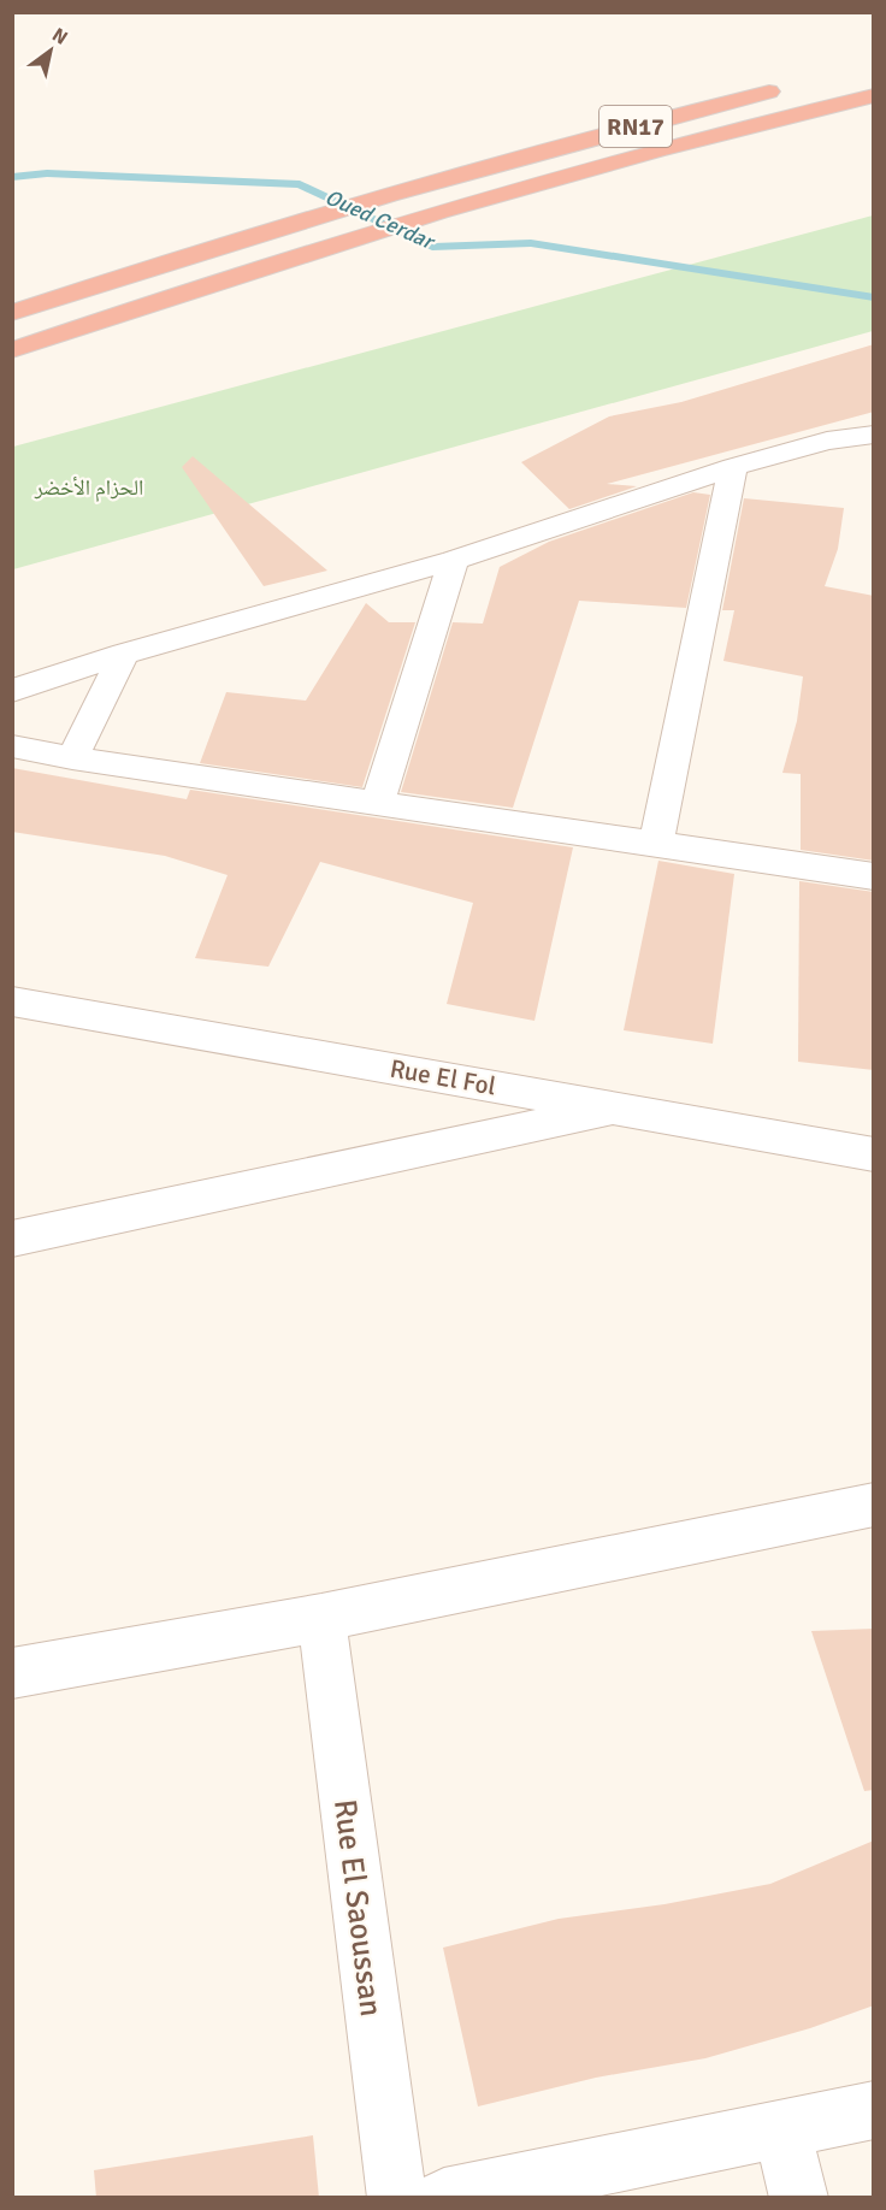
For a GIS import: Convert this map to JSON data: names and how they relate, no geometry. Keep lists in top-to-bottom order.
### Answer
{
  "streets": {
    "highway": ["RN17"],
    "street": ["Rue El Fol", "Rue El Saoussan"]
  },
  "water": ["Oued Cerdar"],
  "parks": ["الحزام الأخضر"],
  "north": "top right"
}
